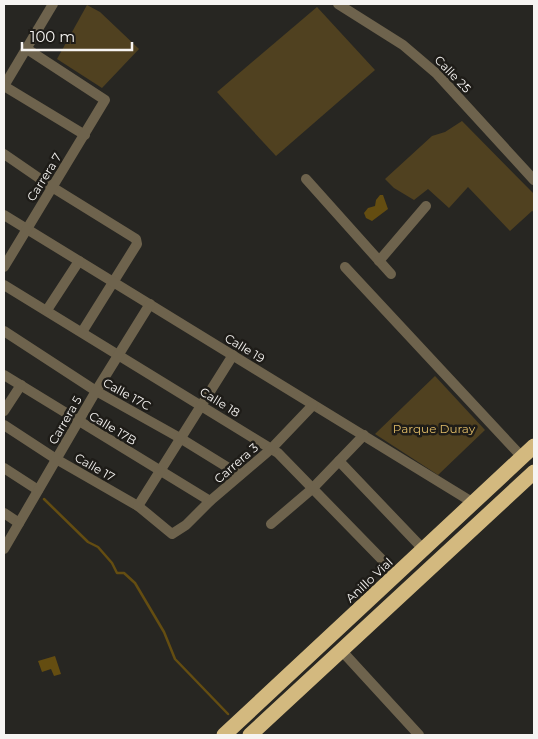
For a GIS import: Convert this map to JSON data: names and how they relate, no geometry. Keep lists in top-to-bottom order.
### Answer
{
  "streets": {
    "highway": ["Anillo Vial"],
    "street": [
      "Calle 25",
      "Carrera 7",
      "Calle 19",
      "Calle 17C",
      "Calle 18",
      "Carrera 5",
      "Calle 17B",
      "Carrera 3",
      "Calle 17"
    ]
  },
  "crossings": [
    ["Carrera 7", "Calle 19"],
    ["Calle 19", "Carrera 5"],
    ["Calle 19", "Carrera 3"],
    ["Calle 19", "Anillo Vial"],
    ["Calle 17C", "Carrera 5"],
    ["Calle 17C", "Carrera 3"],
    ["Calle 18", "Carrera 5"],
    ["Calle 18", "Carrera 3"],
    ["Calle 18", "Anillo Vial"],
    ["Carrera 5", "Calle 17B"],
    ["Carrera 5", "Calle 17"],
    ["Calle 17B", "Carrera 3"],
    ["Carrera 3", "Calle 17"]
  ],
  "parks": ["Parque Duray"],
  "scale_bar": "100 m"
}
